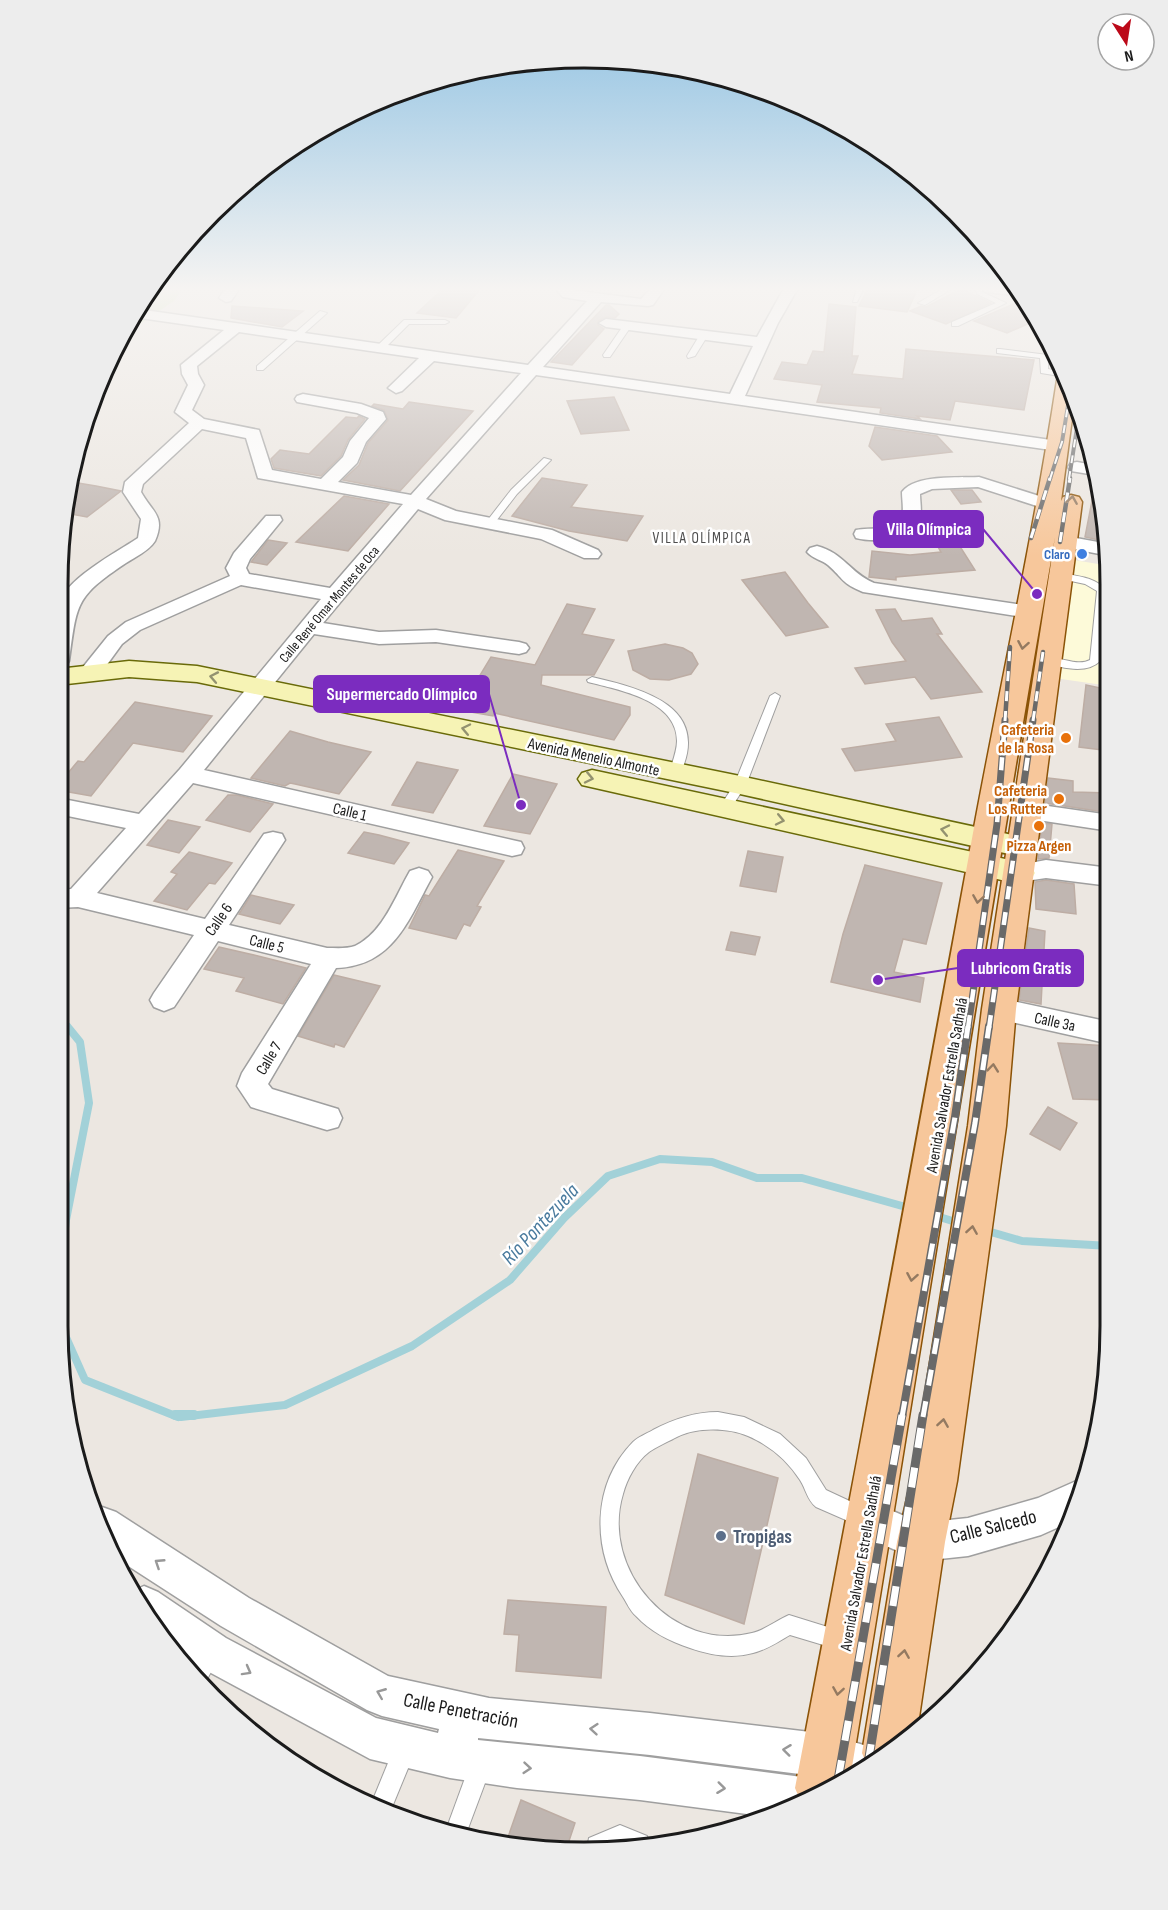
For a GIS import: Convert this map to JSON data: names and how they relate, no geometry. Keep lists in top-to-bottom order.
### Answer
{
  "streets": {
    "main road": ["Avenida Salvador Estrella Sadhalá"],
    "street": [
      "Calle René Omar Montes de Oca",
      "Avenida Menelio Almonte",
      "Calle 1",
      "Calle 6",
      "Calle 5",
      "Calle 3a",
      "Calle 7",
      "Calle Salcedo",
      "Calle Penetración"
    ]
  },
  "crossings": [
    ["Calle René Omar Montes de Oca", "Avenida Menelio Almonte"],
    ["Calle René Omar Montes de Oca", "Calle 1"],
    ["Calle René Omar Montes de Oca", "Calle 5"],
    ["Avenida Menelio Almonte", "Avenida Salvador Estrella Sadhalá"],
    ["Calle 6", "Calle 5"],
    ["Calle 5", "Calle 7"],
    ["Avenida Salvador Estrella Sadhalá", "Calle Salcedo"],
    ["Avenida Salvador Estrella Sadhalá", "Calle Penetración"]
  ],
  "districts": ["VILLA OLÍMPICA"],
  "water": ["Río Pontezuela"],
  "places": [
    "Claro",
    "Villa Olímpica",
    "Cafeteria de la Rosa",
    "Cafeteria Los Rutter",
    "Supermercado Olímpico",
    "Pizza Argen",
    "Lubricom Gratis",
    "Tropigas"
  ],
  "north": "bottom"
}
